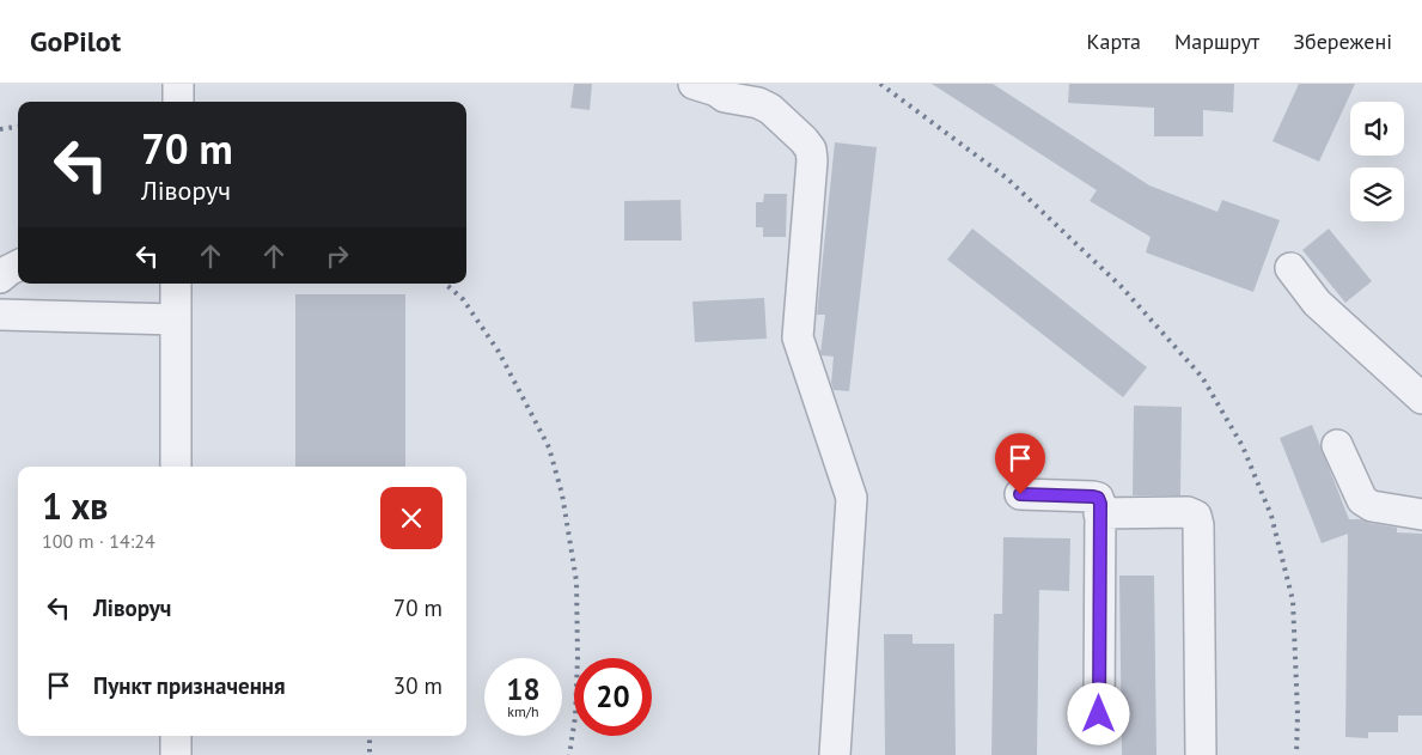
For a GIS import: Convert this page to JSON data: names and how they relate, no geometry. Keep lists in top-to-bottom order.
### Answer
{
  "page": {
    "header": "GoPilot",
    "nav": ["Карта", "Маршрут", "Збережені"],
    "turn": ["70 m", "Ліворуч"],
    "heading": ["1 хв", "100 m · 14:24"],
    "list": [
      {
        "name": "Ліворуч",
        "value": "70 m"
      },
      {
        "name": "Пункт призначення",
        "value": "30 m"
      }
    ],
    "speed": "18 km/h",
    "limit": "20"
  }
}
